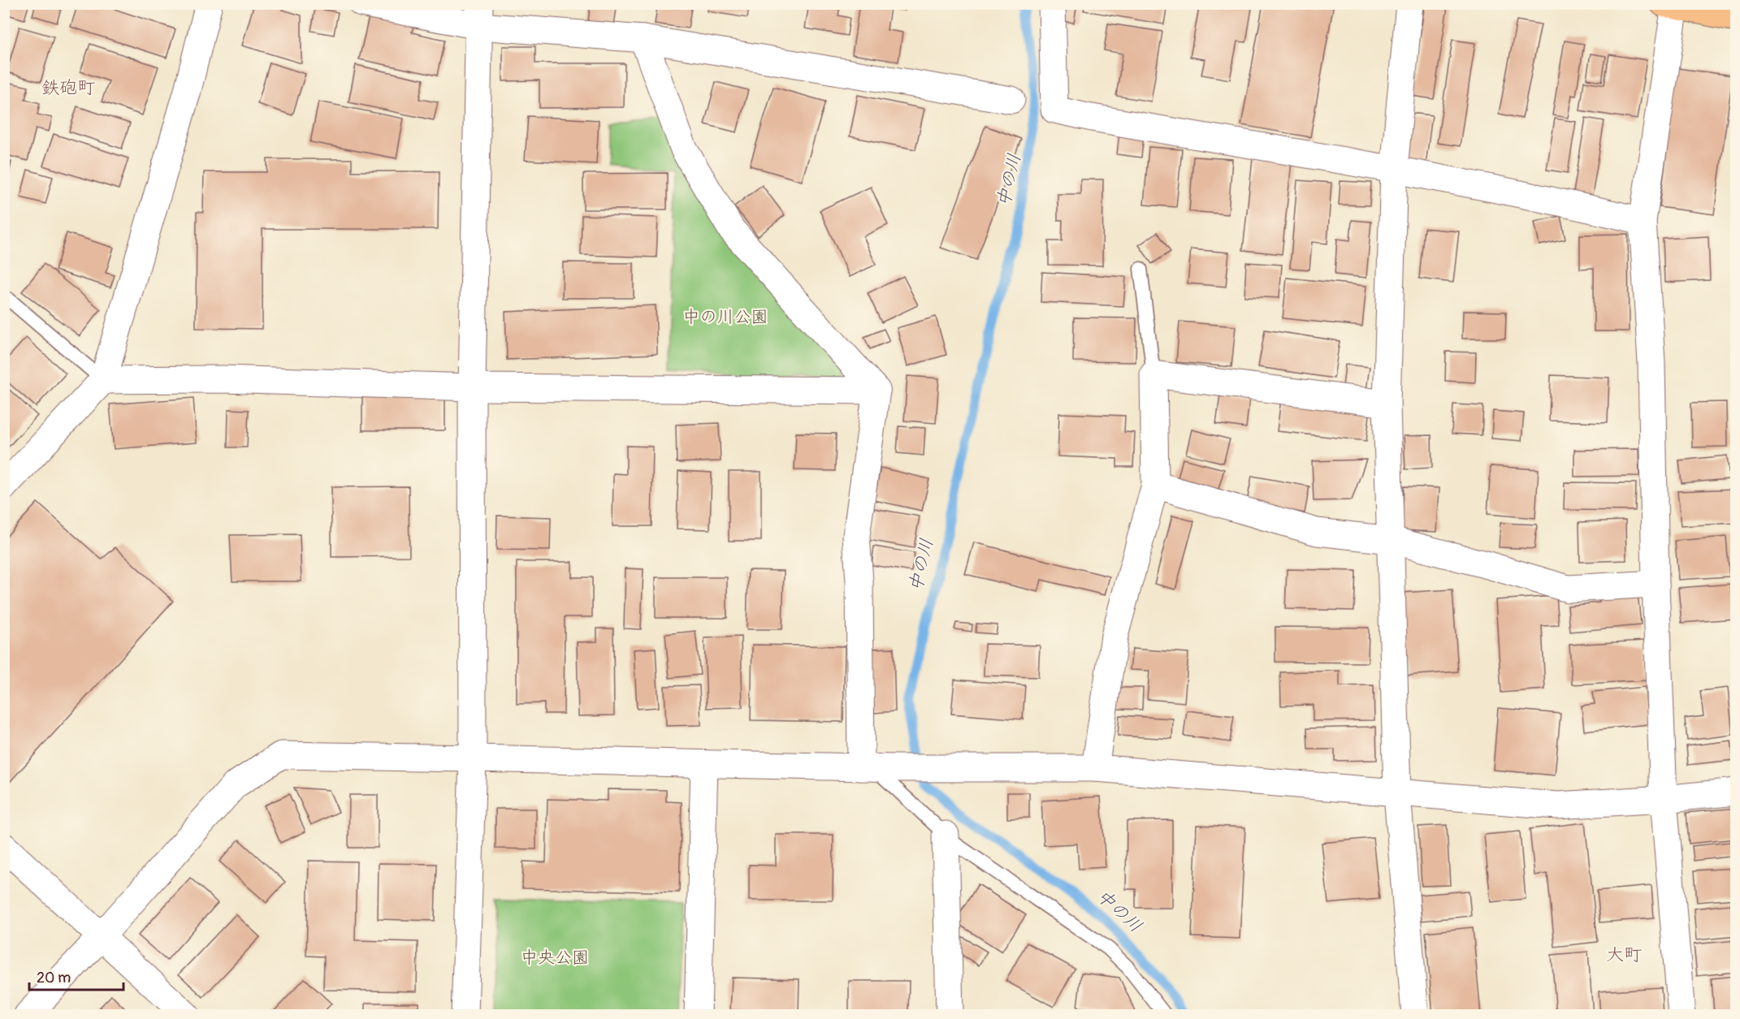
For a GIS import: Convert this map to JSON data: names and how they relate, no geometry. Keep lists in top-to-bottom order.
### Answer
{
  "districts": ["鉄砲町", "大町"],
  "water": ["中の川"],
  "parks": ["中の川公園", "中央公園"],
  "scale_bar": "20 m"
}
